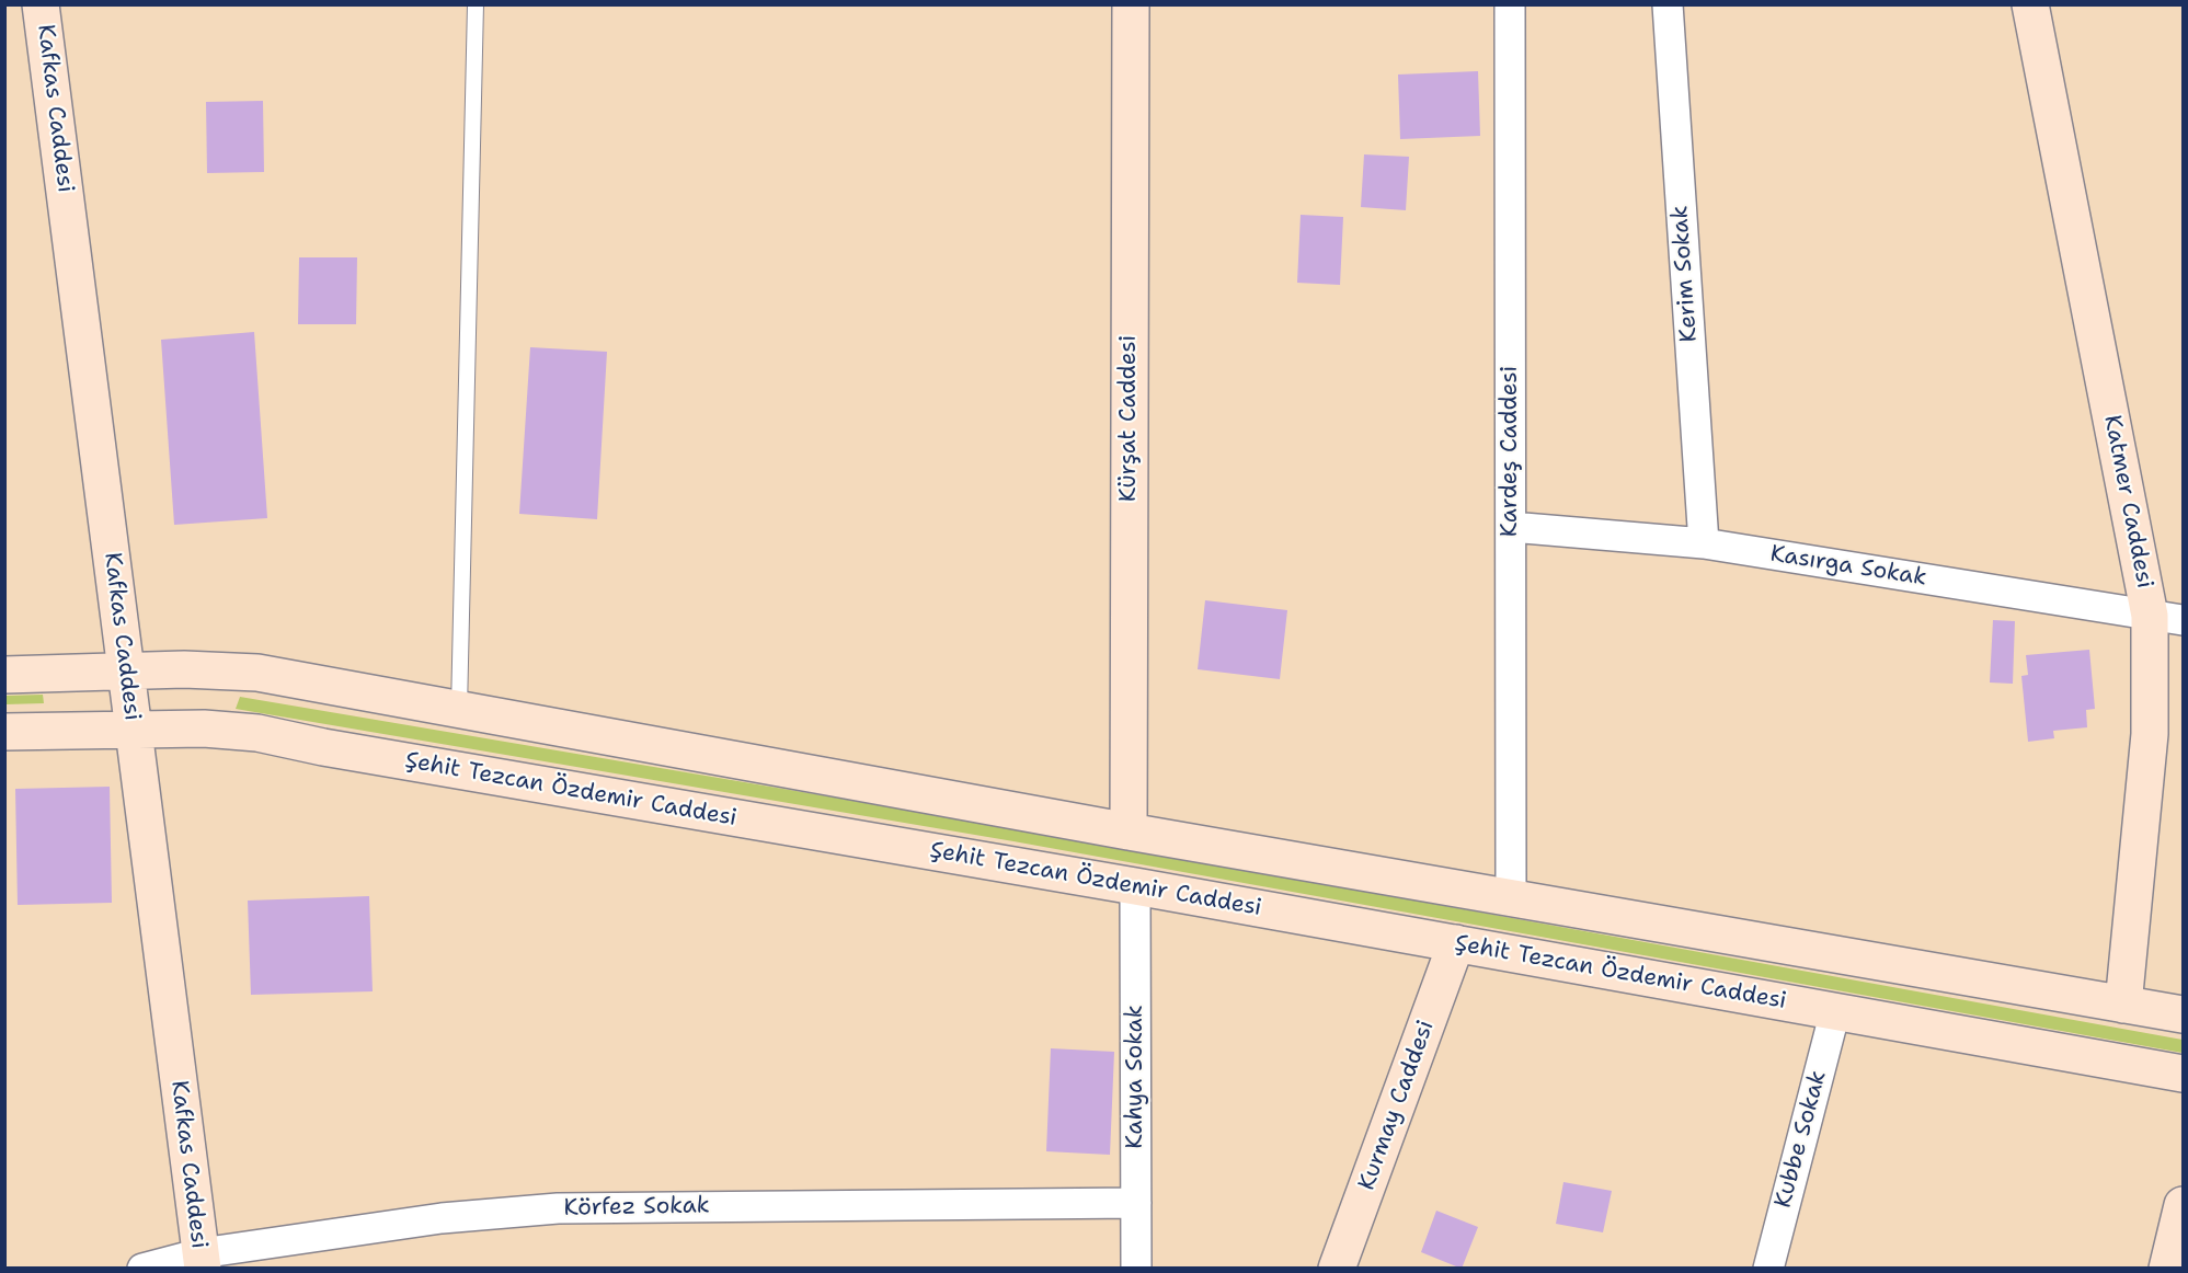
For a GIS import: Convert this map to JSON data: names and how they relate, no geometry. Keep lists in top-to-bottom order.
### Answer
{
  "streets": {
    "street": [
      "Kafkas Caddesi",
      "Kerim Sokak",
      "Kürşat Caddesi",
      "Kardeş Caddesi",
      "Katmer Caddesi",
      "Kasırga Sokak",
      "Şehit Tezcan Özdemir Caddesi",
      "Kahya Sokak",
      "Kurmay Caddesi",
      "Kubbe Sokak",
      "Körfez Sokak"
    ]
  },
  "crossings": [
    ["Kafkas Caddesi", "Şehit Tezcan Özdemir Caddesi"],
    ["Kafkas Caddesi", "Körfez Sokak"],
    ["Kerim Sokak", "Kasırga Sokak"],
    ["Kardeş Caddesi", "Kasırga Sokak"],
    ["Katmer Caddesi", "Kasırga Sokak"],
    ["Şehit Tezcan Özdemir Caddesi", "Kahya Sokak"],
    ["Şehit Tezcan Özdemir Caddesi", "Kurmay Caddesi"],
    ["Şehit Tezcan Özdemir Caddesi", "Kubbe Sokak"],
    ["Kahya Sokak", "Körfez Sokak"]
  ]
}
